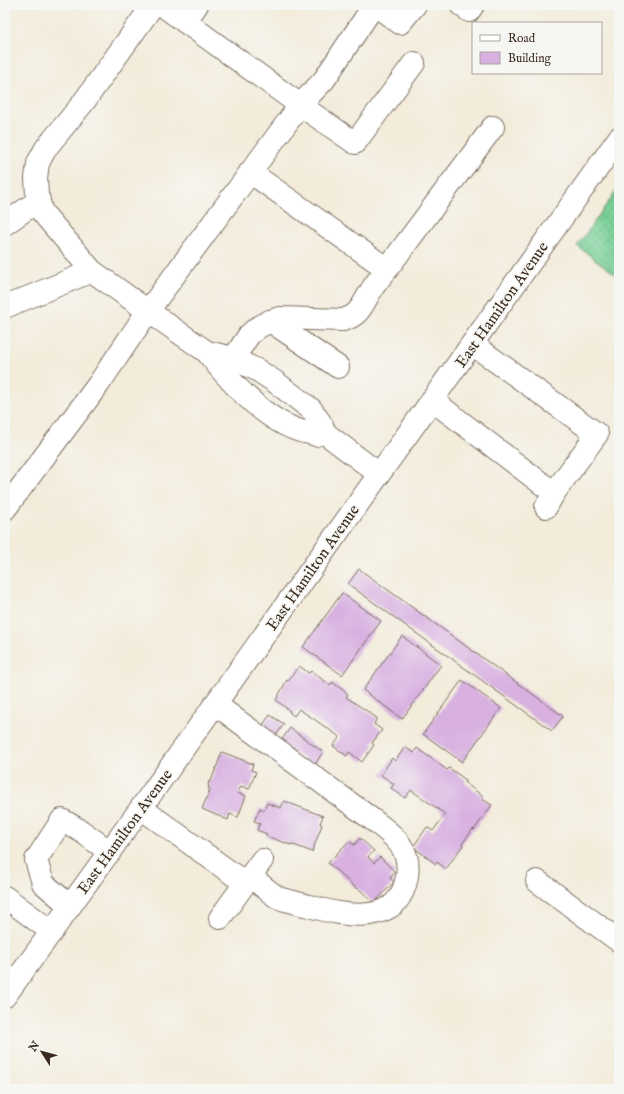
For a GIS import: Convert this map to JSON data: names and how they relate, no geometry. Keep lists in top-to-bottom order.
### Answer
{
  "streets": {
    "street": ["East Hamilton Avenue"]
  },
  "legend": ["Road", "Building"],
  "north": "top left"
}
